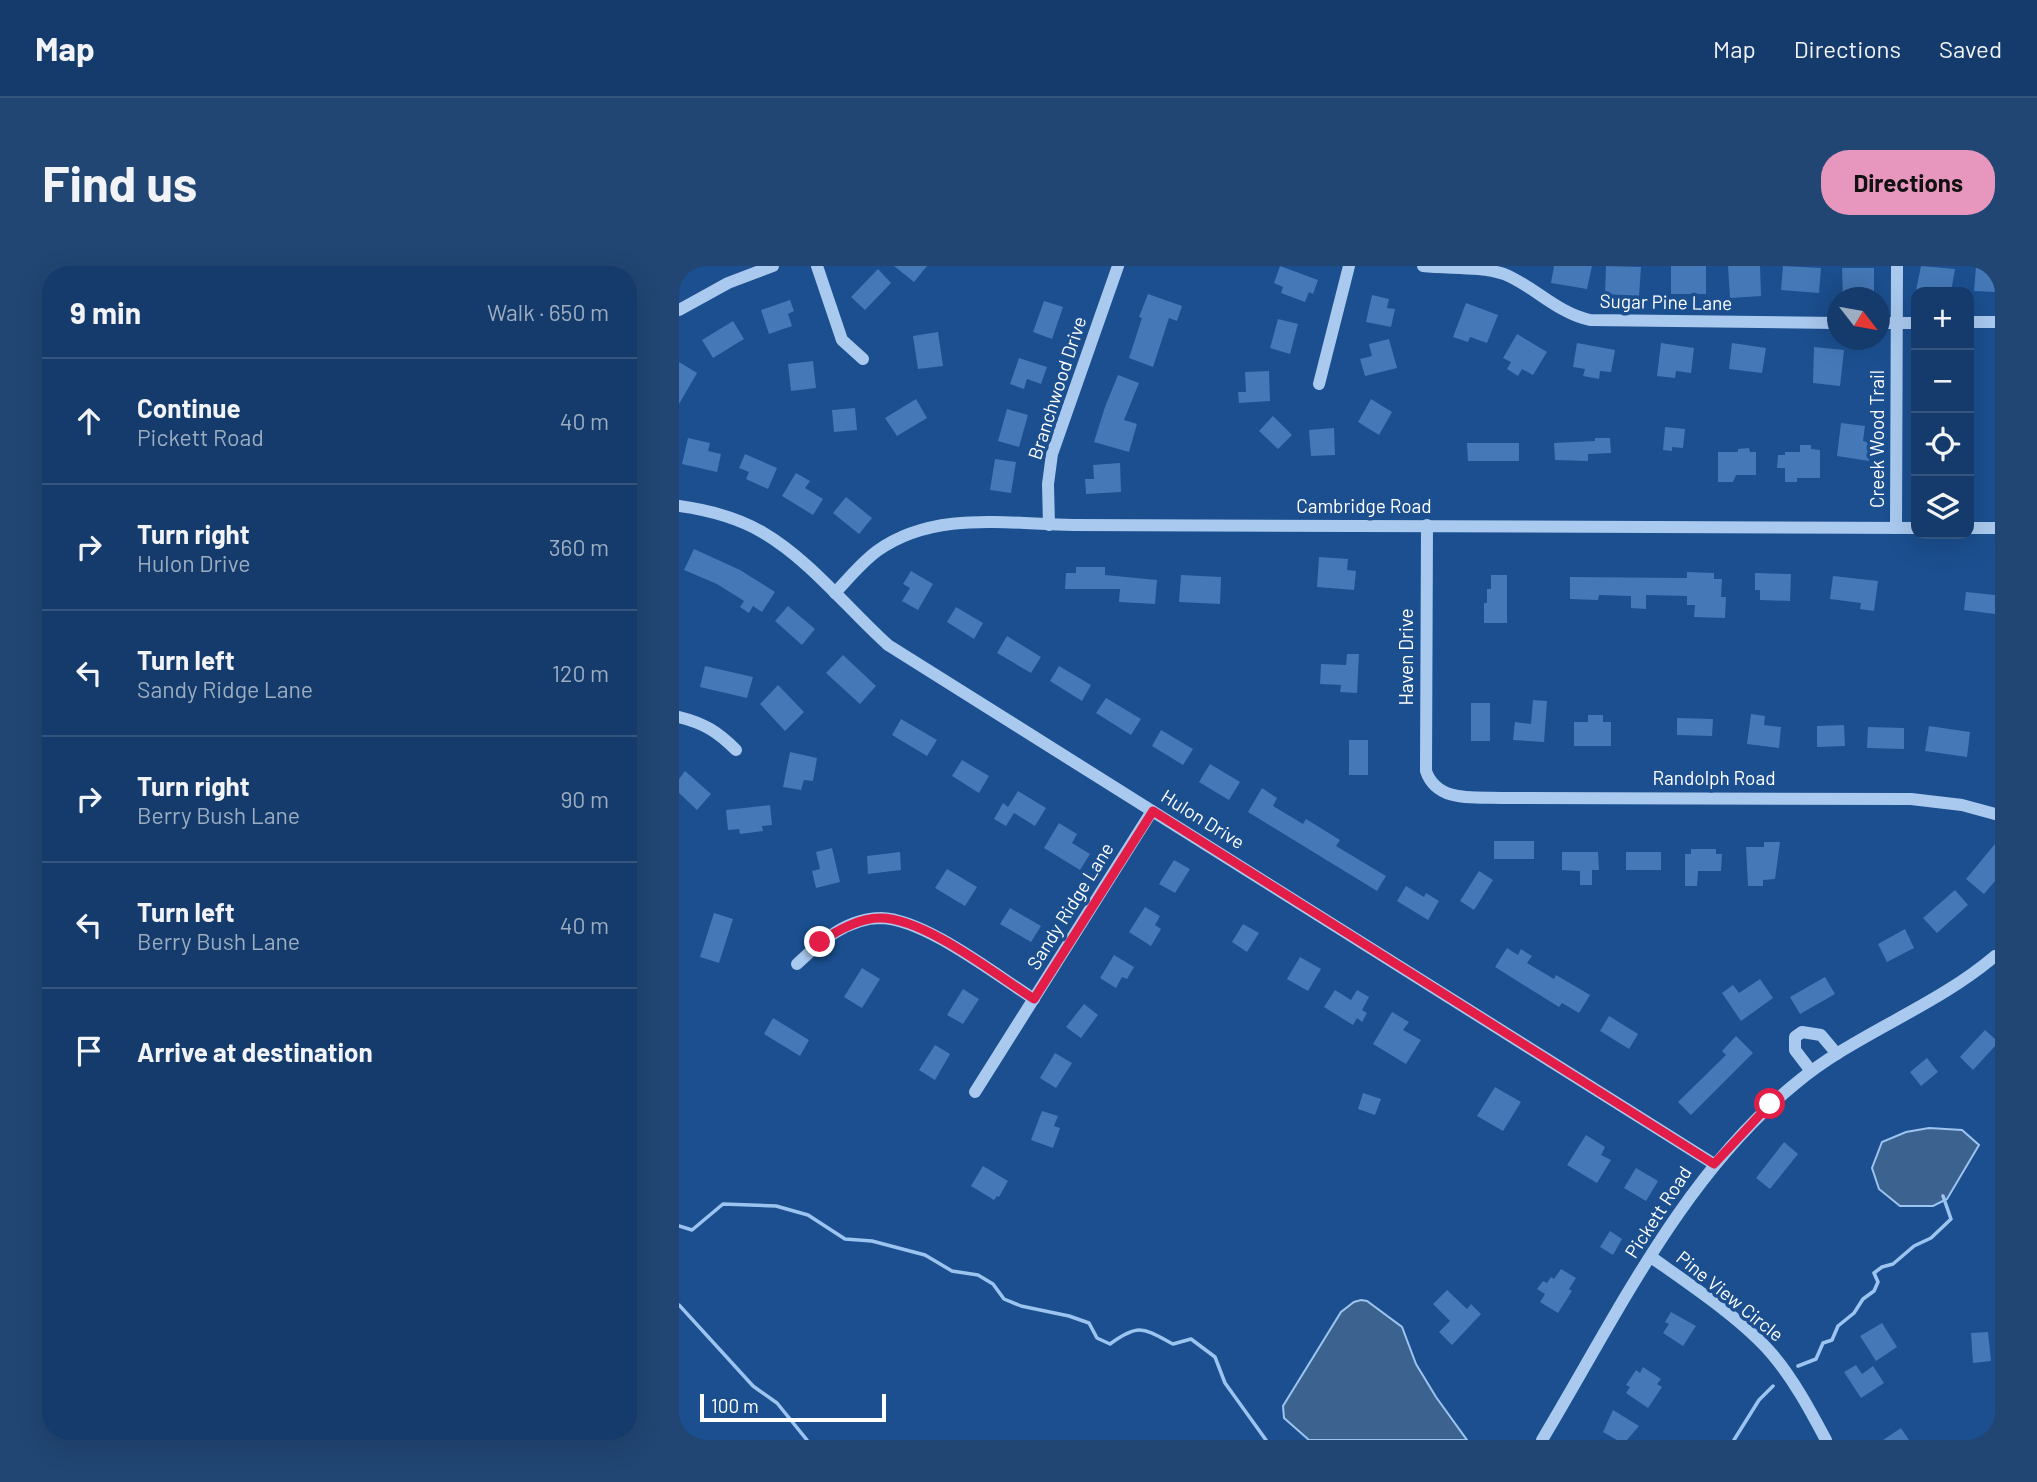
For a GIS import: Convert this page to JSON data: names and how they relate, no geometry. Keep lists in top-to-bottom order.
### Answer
{
  "streets": {
    "street": [
      "Sugar Pine Lane",
      "Branchwood Drive",
      "Creek Wood Trail",
      "Cambridge Road",
      "Haven Drive",
      "Randolph Road",
      "Hulon Drive",
      "Sandy Ridge Lane",
      "Pickett Road",
      "Pine View Circle"
    ]
  },
  "crossings": [
    ["Branchwood Drive", "Cambridge Road"],
    ["Creek Wood Trail", "Cambridge Road"],
    ["Cambridge Road", "Haven Drive"],
    ["Cambridge Road", "Hulon Drive"],
    ["Haven Drive", "Randolph Road"],
    ["Hulon Drive", "Sandy Ridge Lane"],
    ["Hulon Drive", "Pickett Road"],
    ["Pickett Road", "Pine View Circle"]
  ],
  "scale_bar": "100 m",
  "north": "bottom right",
  "page": {
    "header": "Map",
    "nav": ["Map", "Directions", "Saved"],
    "buttons": "Directions",
    "title": "Find us",
    "heading": ["9 min", "Walk · 650 m"],
    "map_buttons": ["+", "−"],
    "list": [
      ["Continue", "Pickett Road", "40 m"],
      ["Turn right", "Hulon Drive", "360 m"],
      ["Turn left", "Sandy Ridge Lane", "120 m"],
      ["Turn right", "Berry Bush Lane", "90 m"],
      ["Turn left", "Berry Bush Lane", "40 m"],
      "Arrive at destination"
    ],
    "scale": "100 m"
  }
}
